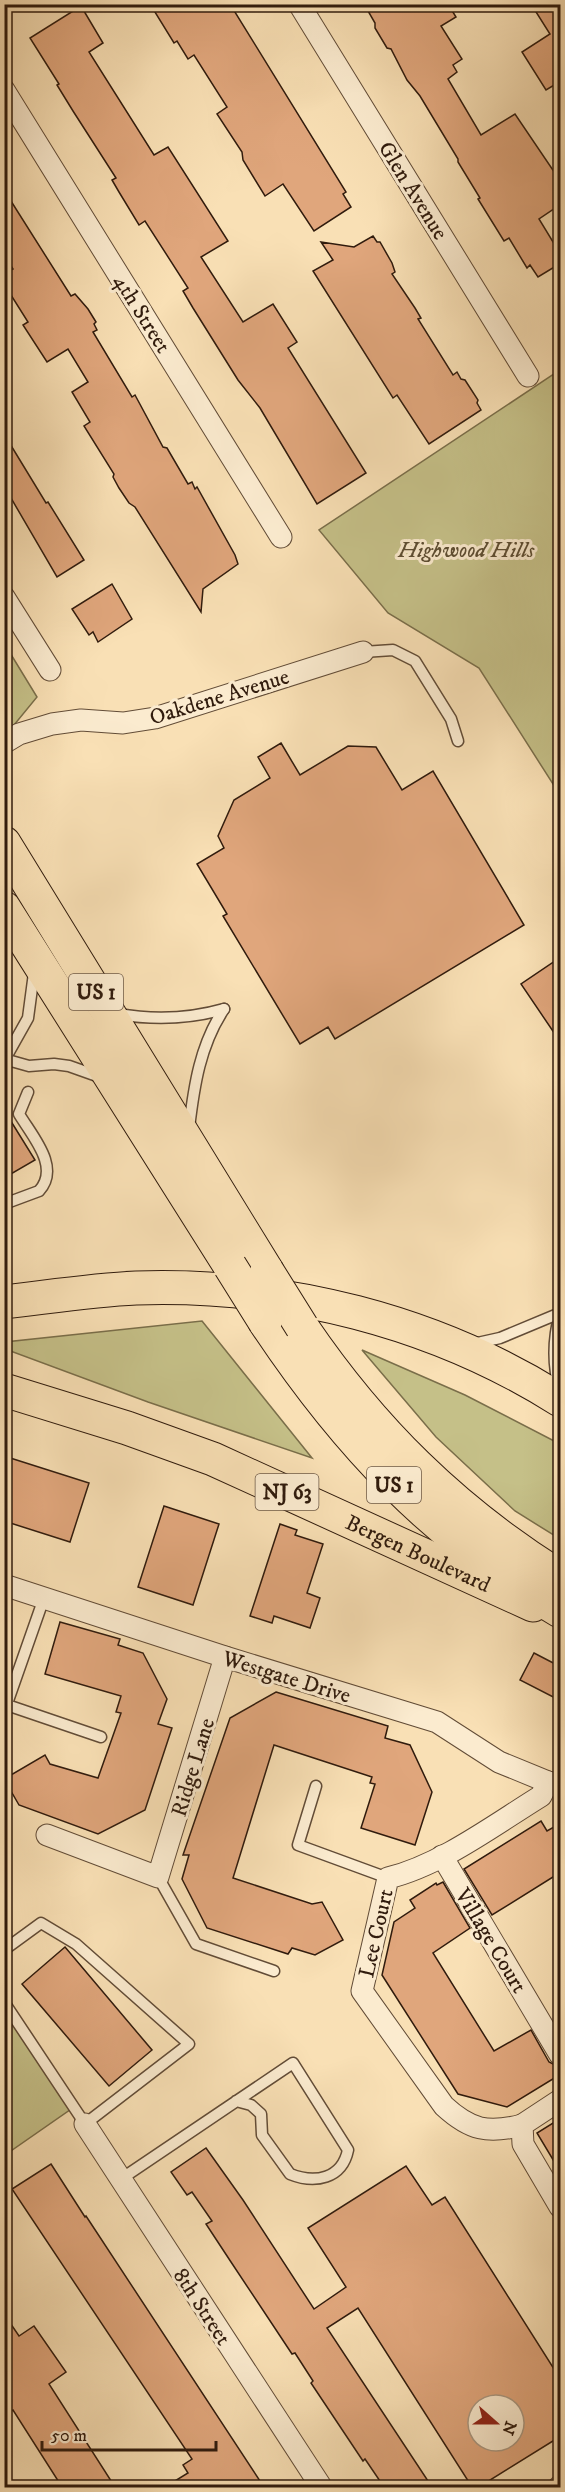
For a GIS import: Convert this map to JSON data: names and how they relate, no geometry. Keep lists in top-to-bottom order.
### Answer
{
  "streets": {
    "main road": ["US 1", "NJ 63", "Bergen Boulevard"],
    "street": [
      "Glen Avenue",
      "4th Street",
      "Oakdene Avenue",
      "Westgate Drive",
      "Ridge Lane",
      "Lee Court",
      "Village Court",
      "8th Street"
    ]
  },
  "crossings": [
    ["Westgate Drive", "Ridge Lane"]
  ],
  "parks": ["Highwood Hills"],
  "scale_bar": "50 m",
  "north": "right"
}
